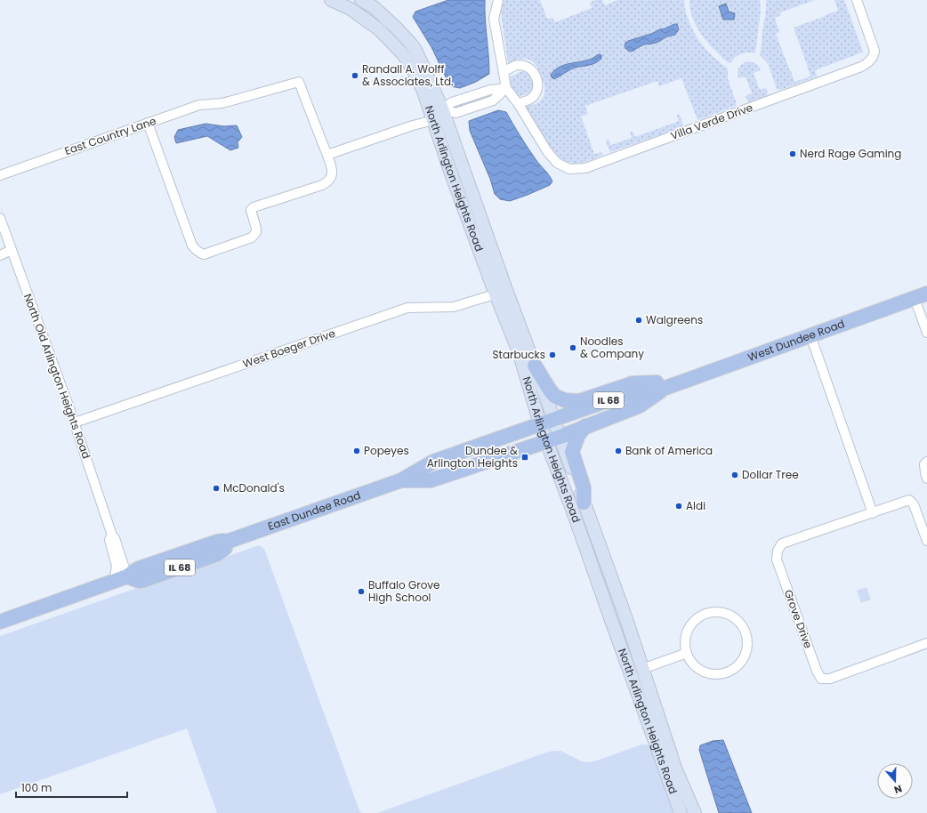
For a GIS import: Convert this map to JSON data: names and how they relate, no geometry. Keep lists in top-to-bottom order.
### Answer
{
  "streets": {
    "main road": [
      "North Arlington Heights Road",
      "West Dundee Road",
      "IL 68",
      "East Dundee Road"
    ],
    "street": [
      "Villa Verde Drive",
      "East Country Lane",
      "West Boeger Drive",
      "North Old Arlington Heights Road",
      "Grove Drive"
    ]
  },
  "crossings": [
    ["North Arlington Heights Road", "West Dundee Road"],
    ["North Arlington Heights Road", "West Boeger Drive"],
    ["North Arlington Heights Road", "East Dundee Road"],
    ["West Dundee Road", "East Dundee Road"],
    ["West Boeger Drive", "North Old Arlington Heights Road"],
    ["North Old Arlington Heights Road", "East Dundee Road"]
  ],
  "places": {
    "other": [
      "Randall A. Wolff & Associates, Ltd.",
      "Nerd Rage Gaming",
      "Walgreens",
      "Noodles & Company",
      "Starbucks",
      "Popeyes",
      "Bank of America",
      "Dollar Tree",
      "McDonald's",
      "Aldi",
      "Buffalo Grove High School"
    ],
    "transit": ["Dundee & Arlington Heights"]
  },
  "scale_bar": "100 m",
  "north": "bottom"
}
